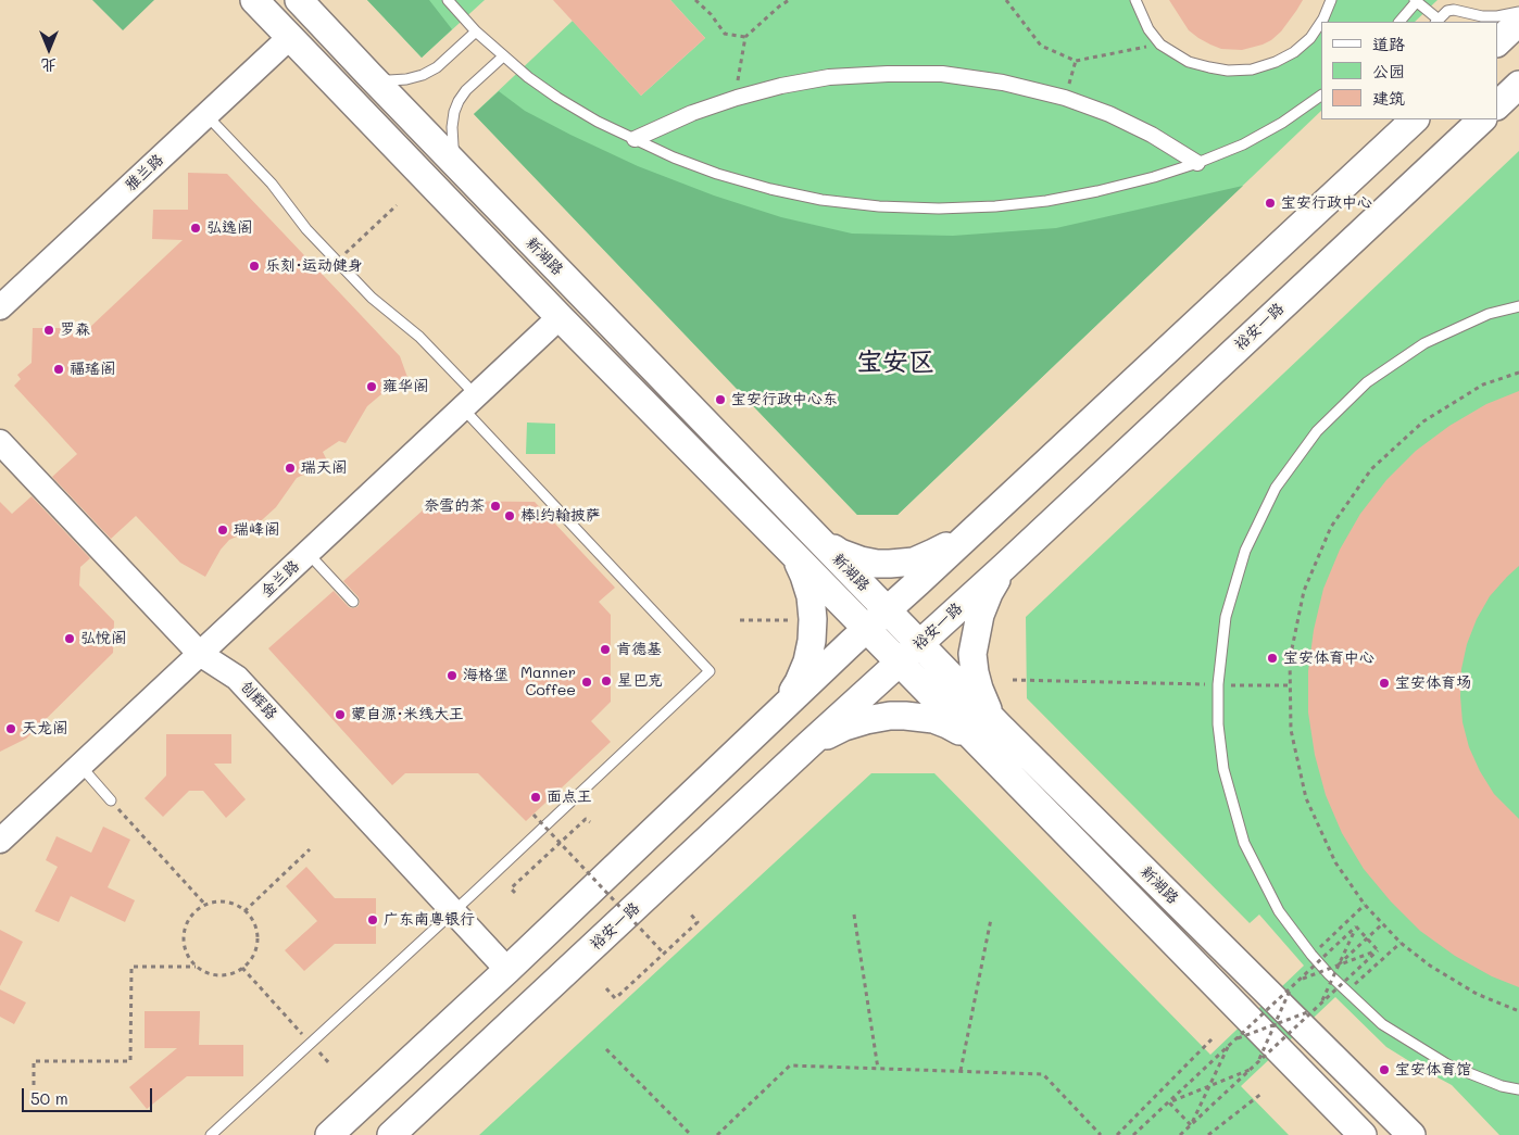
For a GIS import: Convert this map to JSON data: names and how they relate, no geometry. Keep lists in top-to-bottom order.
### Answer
{
  "streets": {
    "main road": ["新湖路", "裕安一路"],
    "street": ["雅兰路", "金兰路", "创辉路"]
  },
  "crossings": [
    ["雅兰路", "新湖路"],
    ["新湖路", "裕安一路"],
    ["新湖路", "金兰路"],
    ["金兰路", "创辉路"]
  ],
  "districts": ["宝安区"],
  "places": [
    "宝安行政中心",
    "弘逸阁",
    "乐刻·运动健身",
    "罗森",
    "福瑶阁",
    "雍华阁",
    "宝安行政中心东",
    "瑞天阁",
    "奈雪的茶",
    "棒!约翰披萨",
    "瑞峰阁",
    "弘悦阁",
    "肯德基",
    "宝安体育中心",
    "海格堡",
    "星巴克",
    "Manner Coffee",
    "宝安体育场",
    "蒙自源·米线大王",
    "天龙阁",
    "面点王",
    "广东南粤银行",
    "宝安体育馆"
  ],
  "legend": ["道路", "公园", "建筑"],
  "scale_bar": "50 m",
  "north": "bottom"
}
